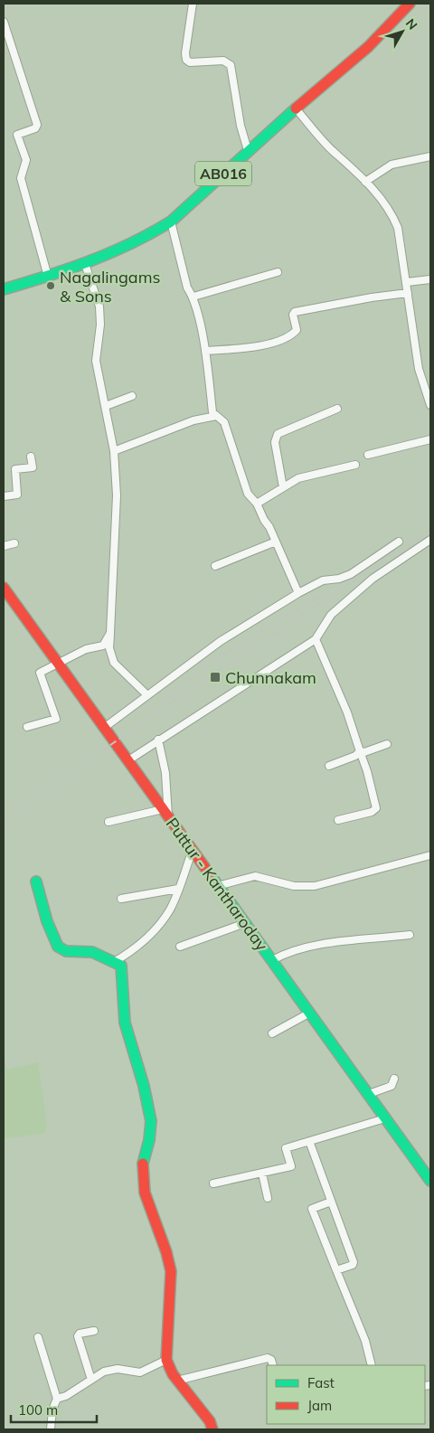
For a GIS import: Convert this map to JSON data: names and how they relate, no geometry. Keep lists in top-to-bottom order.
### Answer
{
  "streets": {
    "main road": ["AB016", "Puttur - Kantharoday"]
  },
  "places": {
    "other": ["Nagalingams & Sons"],
    "transit": ["Chunnakam"]
  },
  "legend": ["Fast", "Jam"],
  "scale_bar": "100 m",
  "north": "top right"
}
